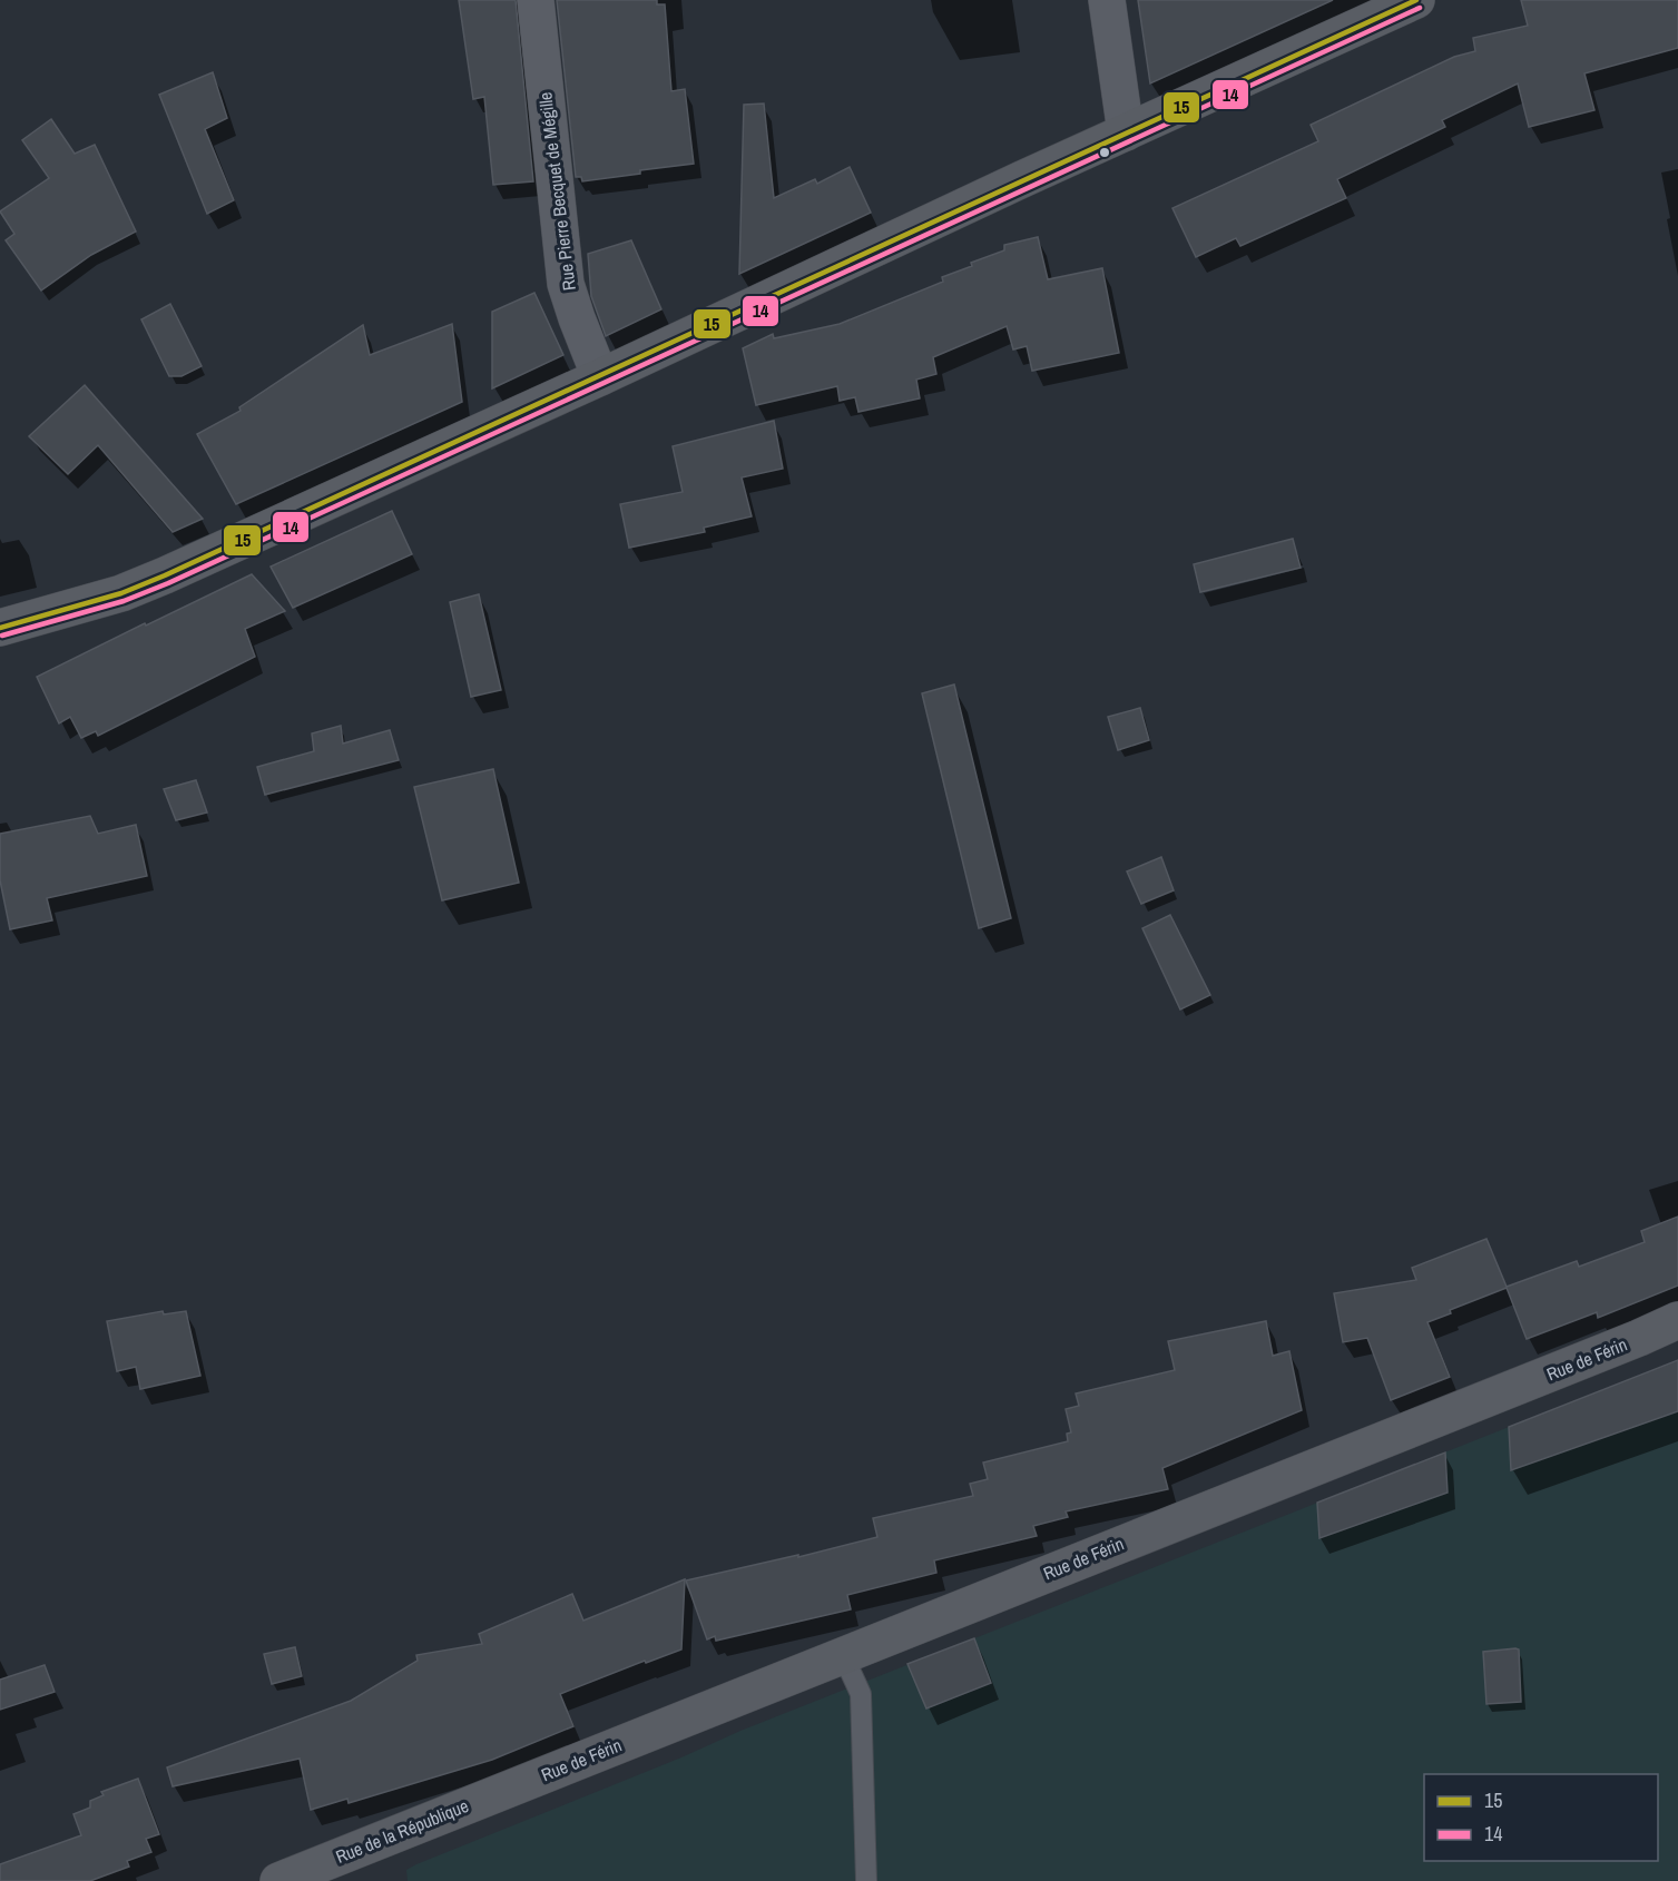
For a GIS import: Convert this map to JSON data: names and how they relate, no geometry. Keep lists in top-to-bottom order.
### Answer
{
  "streets": {
    "street": ["Rue Pierre Becquet de Mégille", "Rue de Férin", "Rue de la République"]
  },
  "crossings": [
    ["Rue de Férin", "Rue de la République"]
  ],
  "lines": ["transit line 15", "transit line 14"],
  "legend": ["15", "14"]
}
